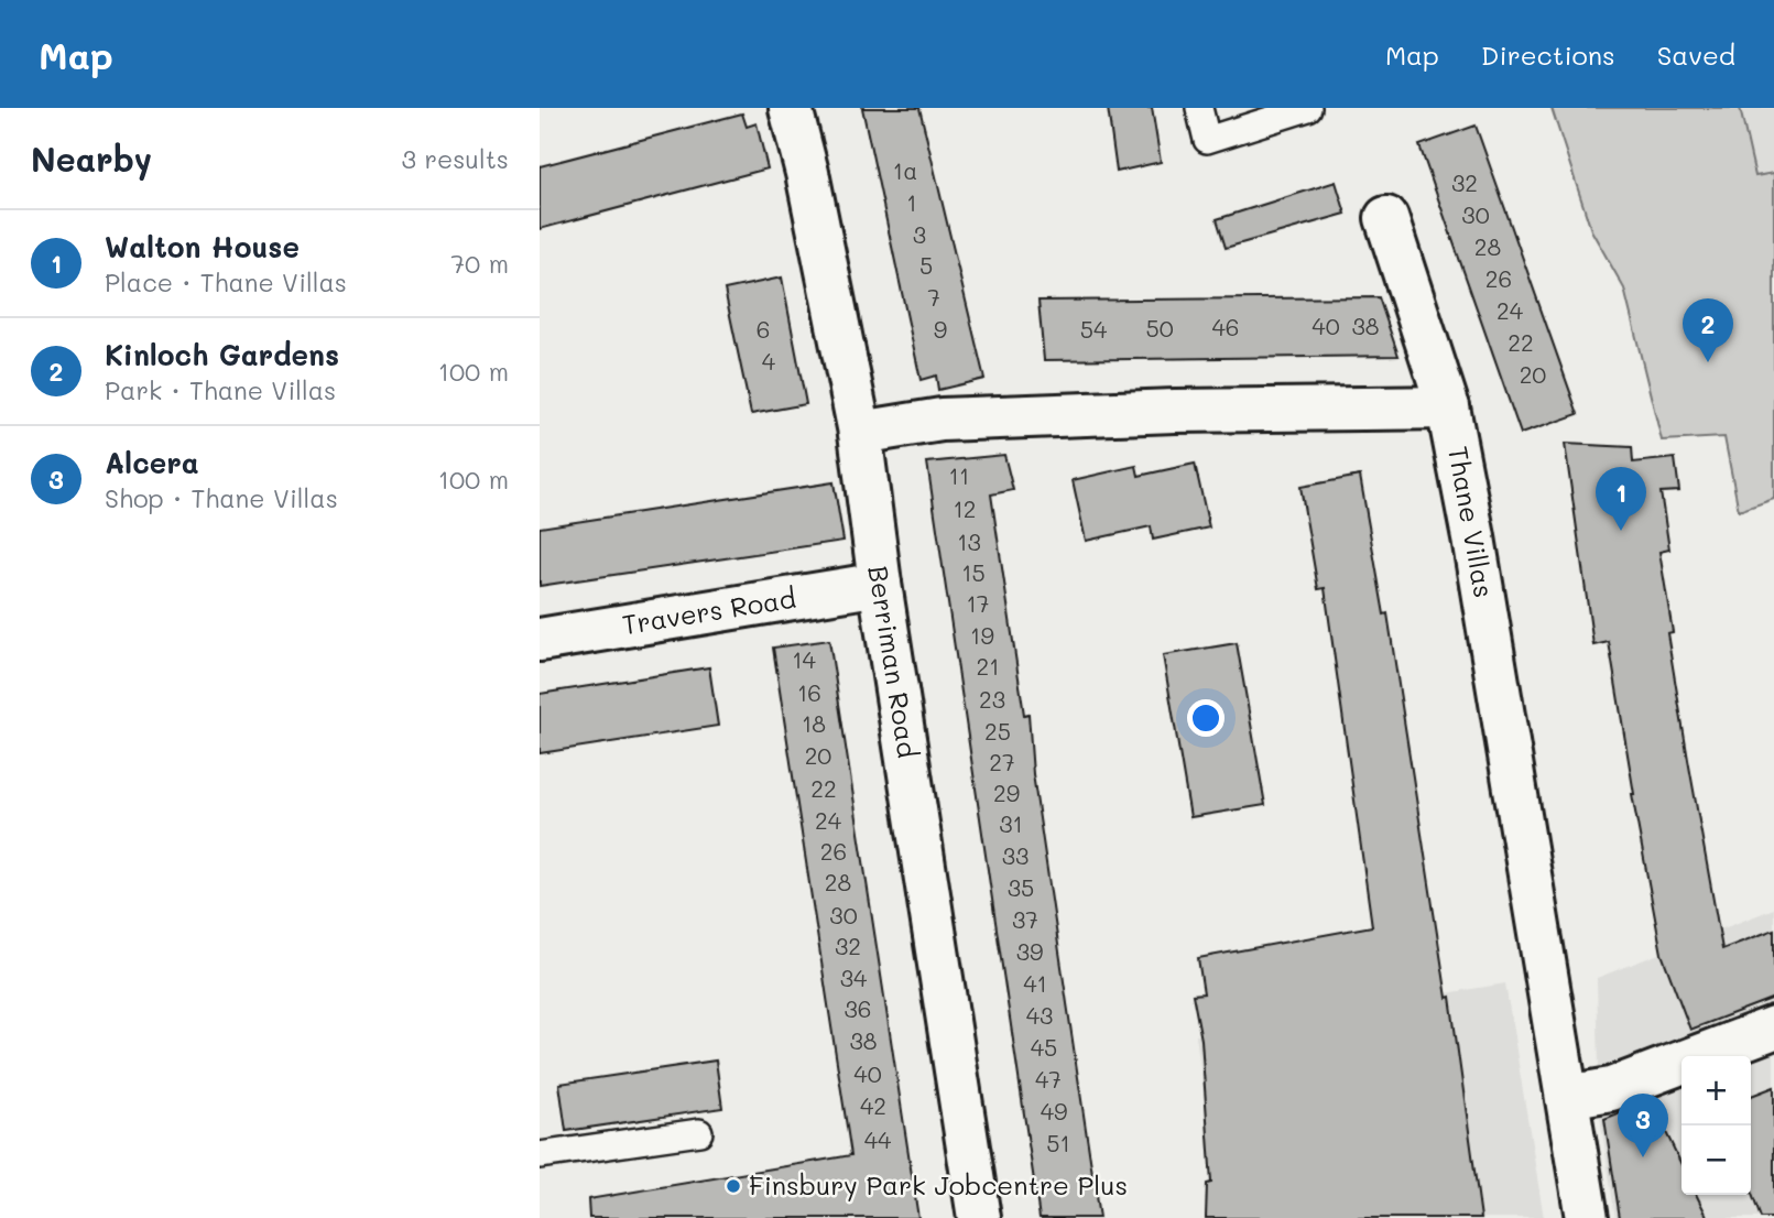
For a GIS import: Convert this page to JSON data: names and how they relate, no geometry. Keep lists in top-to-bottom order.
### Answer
{
  "streets": {
    "street": ["Thane Villas", "Travers Road", "Berriman Road"]
  },
  "crossings": [
    ["Thane Villas", "Berriman Road"],
    ["Travers Road", "Berriman Road"]
  ],
  "places": ["Finsbury Park Jobcentre Plus"],
  "house_numbers": [
    "1a",
    "32",
    "1",
    "30",
    "3",
    "28",
    "5",
    "26",
    "7",
    "24",
    "40",
    "38",
    "46",
    "50",
    "6",
    "9",
    "54",
    "22",
    "4",
    "20",
    "11",
    "12",
    "13",
    "15",
    "17",
    "19",
    "14",
    "21",
    "16",
    "23",
    "18",
    "25",
    "20",
    "27",
    "22",
    "29",
    "24",
    "31",
    "26",
    "33",
    "28",
    "35",
    "30",
    "37",
    "32",
    "39",
    "34",
    "41",
    "36",
    "43",
    "38",
    "45",
    "40",
    "47",
    "42",
    "49",
    "44",
    "51"
  ],
  "page": {
    "header": "Map",
    "nav": ["Map", "Directions", "Saved"],
    "heading": ["Nearby", "3 results"],
    "list": [
      {
        "mark": "1",
        "name": "Walton House",
        "note": "Place · Thane Villas",
        "value": "70 m"
      },
      {
        "mark": "2",
        "name": "Kinloch Gardens",
        "note": "Park · Thane Villas",
        "value": "100 m"
      },
      {
        "mark": "3",
        "name": "Alcera",
        "note": "Shop · Thane Villas",
        "value": "100 m"
      }
    ],
    "pins": ["2", "1", "3"],
    "map_buttons": ["+", "−"]
  }
}
